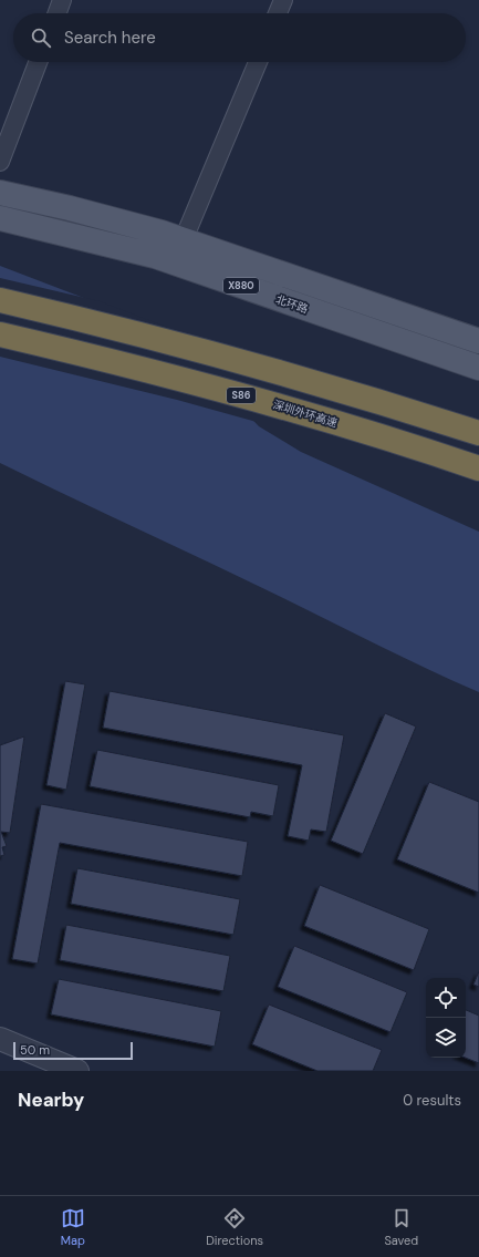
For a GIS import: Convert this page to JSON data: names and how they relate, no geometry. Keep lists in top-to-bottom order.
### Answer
{
  "streets": {
    "highway": ["S86", "深圳外环高速"],
    "main road": ["X880", "北环路"]
  },
  "scale_bar": "50 m",
  "page": {
    "search": "Search here",
    "scale": "50 m",
    "heading": ["Nearby", "0 results"],
    "nav": ["Map", "Directions", "Saved"]
  }
}
